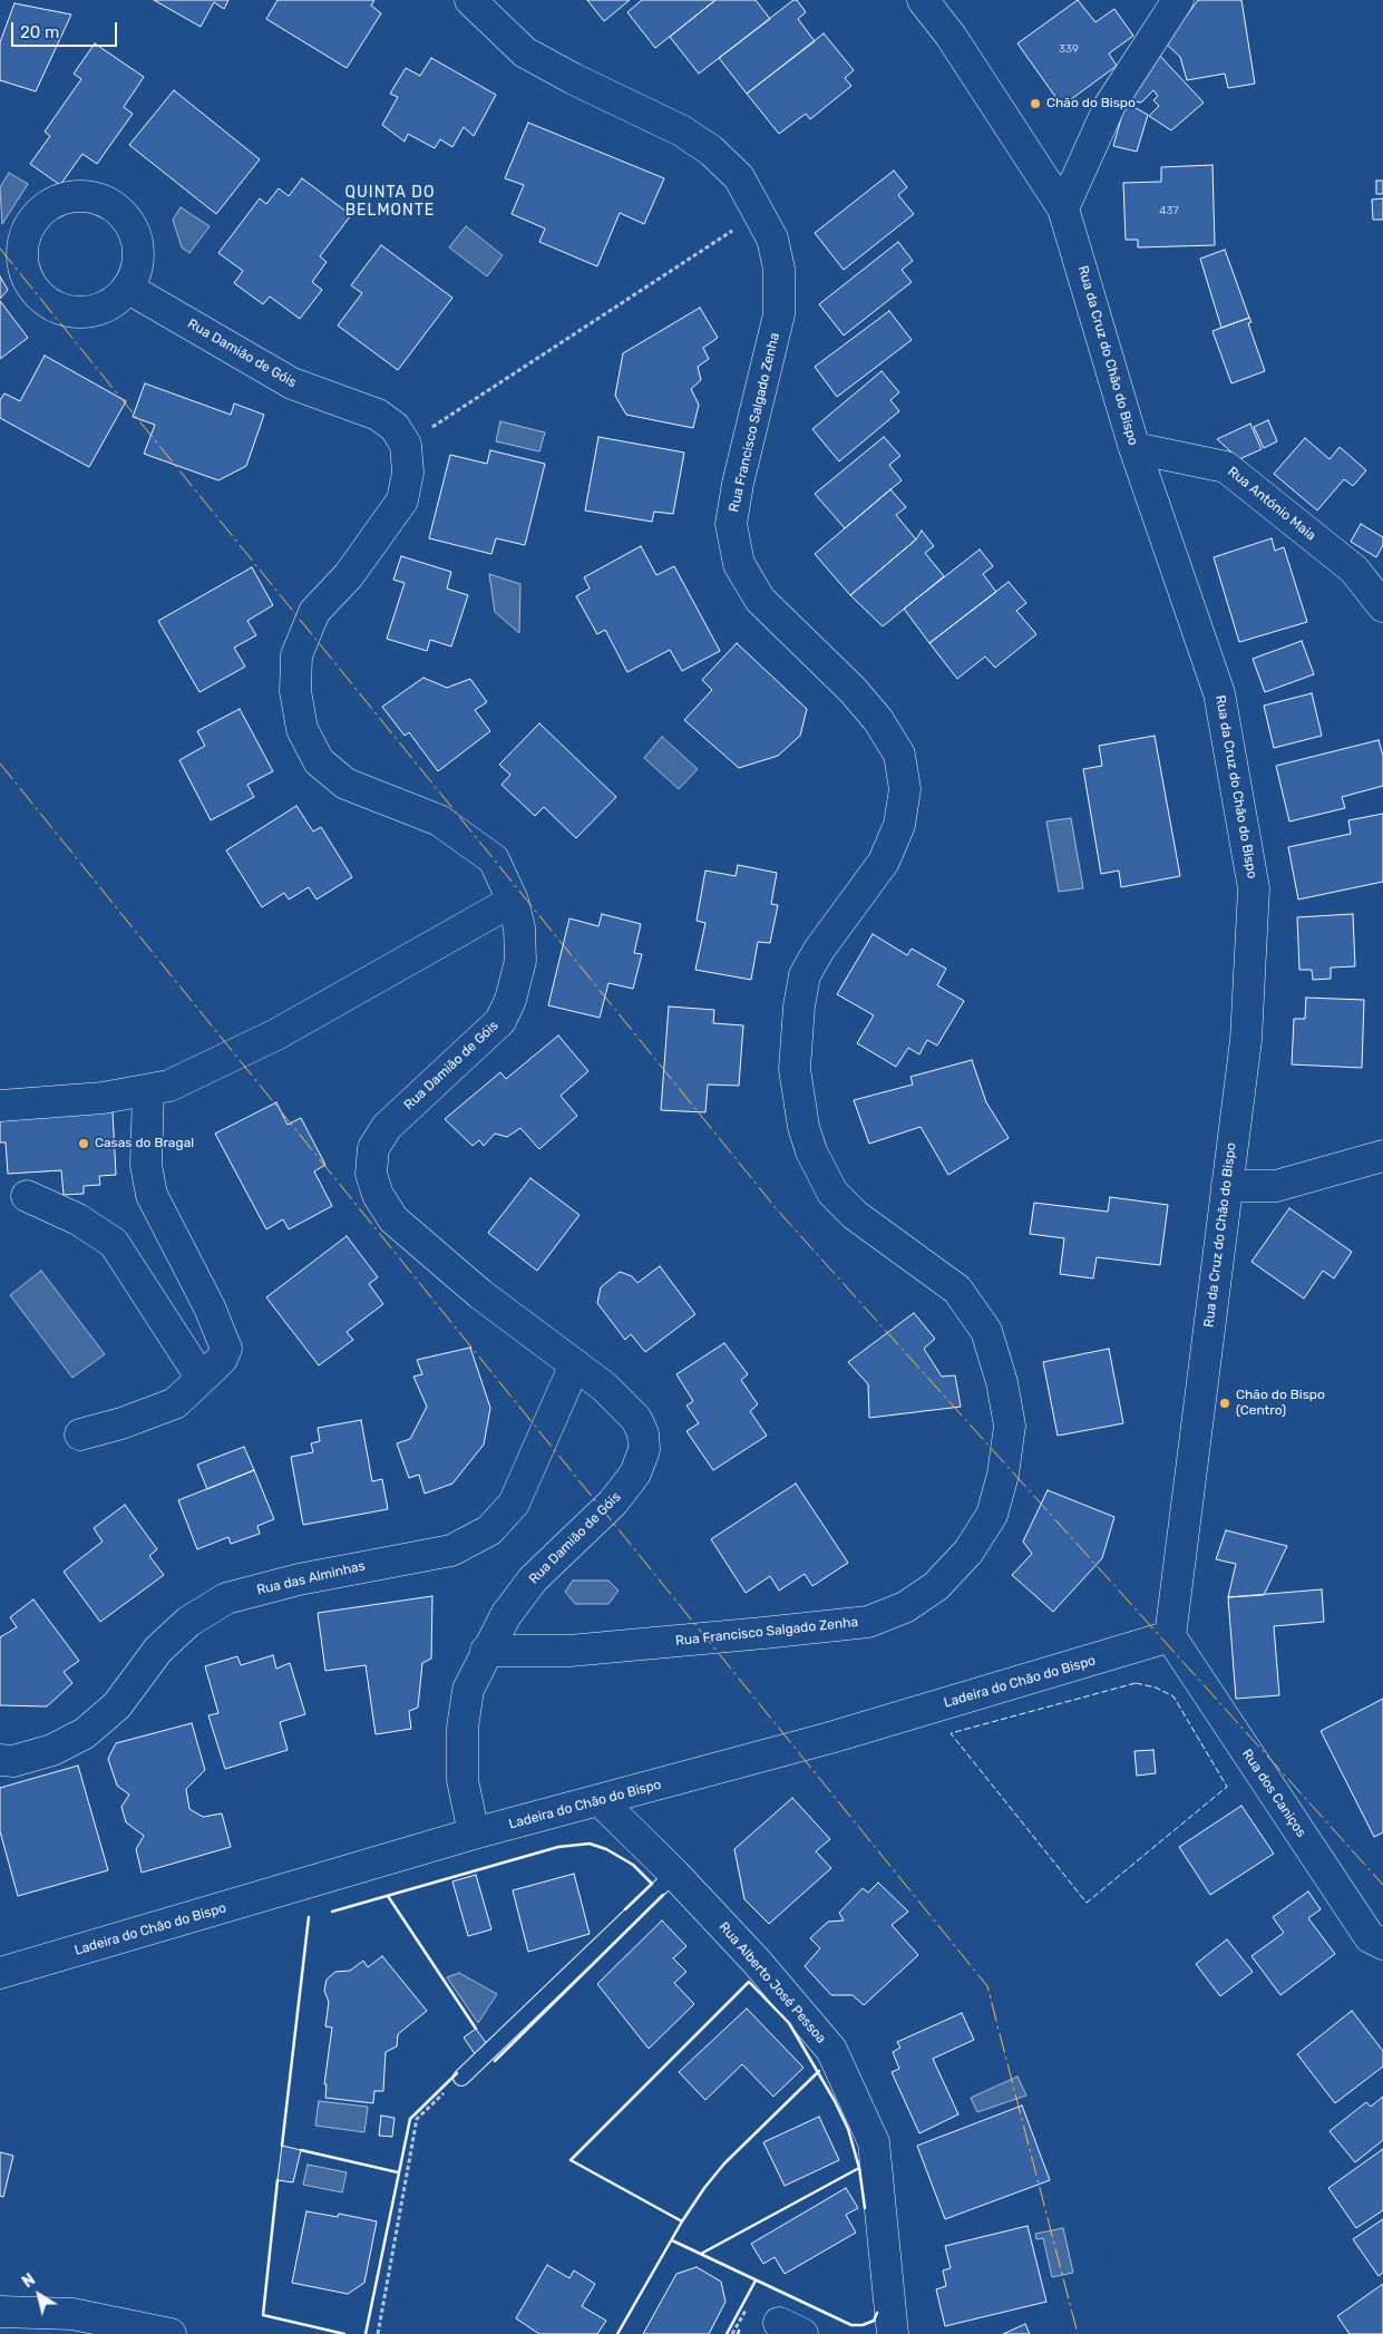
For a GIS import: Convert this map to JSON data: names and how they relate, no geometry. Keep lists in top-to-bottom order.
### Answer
{
  "streets": {
    "street": [
      "Rua Damião de Góis",
      "Rua da Cruz do Chão do Bispo",
      "Rua Francisco Salgado Zenha",
      "Rua António Maia",
      "Rua das Alminhas",
      "Ladeira do Chão do Bispo",
      "Rua dos Caniços",
      "Rua Alberto José Pessoa"
    ]
  },
  "crossings": [
    ["Rua Damião de Góis", "Rua Francisco Salgado Zenha"],
    ["Rua Damião de Góis", "Rua das Alminhas"],
    ["Rua Damião de Góis", "Ladeira do Chão do Bispo"],
    ["Rua da Cruz do Chão do Bispo", "Rua António Maia"],
    ["Rua da Cruz do Chão do Bispo", "Ladeira do Chão do Bispo"],
    ["Rua da Cruz do Chão do Bispo", "Rua dos Caniços"],
    ["Ladeira do Chão do Bispo", "Rua dos Caniços"],
    ["Ladeira do Chão do Bispo", "Rua Alberto José Pessoa"]
  ],
  "districts": ["QUINTA DO BELMONTE"],
  "places": ["Chão do Bispo", "Casas do Bragal", "Chão do Bispo (Centro)"],
  "house_numbers": ["339", "437"],
  "scale_bar": "20 m",
  "north": "top left"
}
